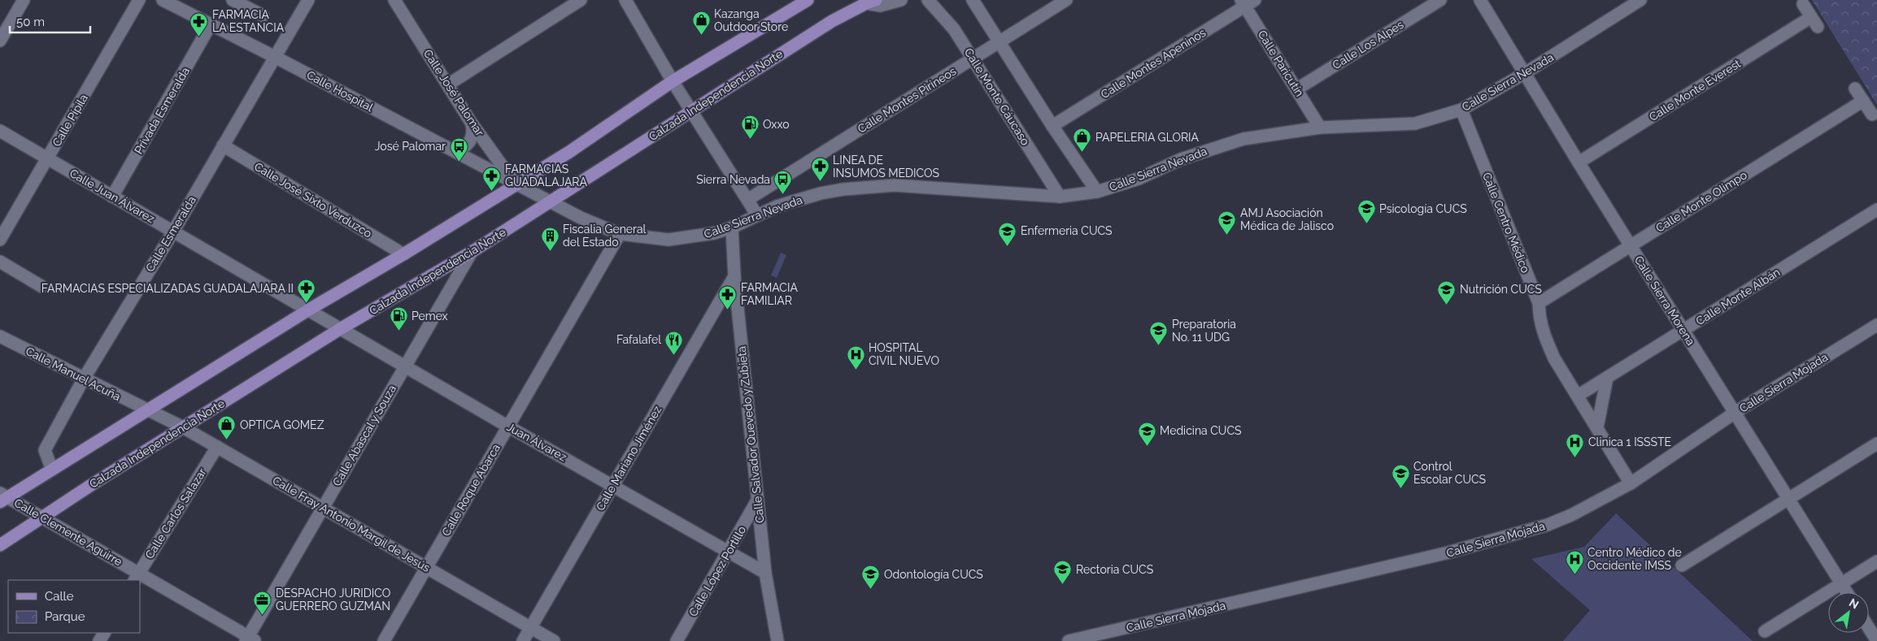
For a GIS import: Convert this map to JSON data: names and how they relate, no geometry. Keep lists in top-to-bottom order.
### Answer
{
  "streets": {
    "main road": ["Calzada Independencia Norte"],
    "street": [
      "Calle Los Alpes",
      "Calle Montes Apeninos",
      "Calle Paricutín",
      "Calle Sierra Nevada",
      "Calle Monte Everest",
      "Calle Hospital",
      "Calle José Palomar",
      "Calle Monte Cáucaso",
      "Calle Montes Pirineos",
      "Privada Esmeralda",
      "Calle Pípila",
      "Calle Juan Álvarez",
      "Calle José Sixto Verduzco",
      "Calle Monte Olimpo",
      "Calle Centro Médico",
      "Calle Esmeralda",
      "Calle Monte Albán",
      "Calle Sierra Morena",
      "Calle Manuel Acuña",
      "Calle Sierra Mojada",
      "Calle Salvador Quevedo y Zubieta",
      "Calle Abascal y Souza",
      "Juan Álvarez",
      "Calle Mariano Jiménez",
      "Calle Roque Abarca",
      "Calle Carlos Salazar",
      "Calle Fray Antonio Margil de Jesús",
      "Calle Clemente Aguirre",
      "Calle López Portillo"
    ]
  },
  "crossings": [
    ["Calle Los Alpes", "Calle Paricutín"],
    ["Calle Montes Apeninos", "Calle Paricutín"],
    ["Calle Paricutín", "Calle Sierra Nevada"],
    ["Calle Sierra Nevada", "Calle Hospital"],
    ["Calle Sierra Nevada", "Calle José Palomar"],
    ["Calle Sierra Nevada", "Calzada Independencia Norte"],
    ["Calle Sierra Nevada", "Calle Monte Cáucaso"],
    ["Calle Sierra Nevada", "Calle Centro Médico"],
    ["Calle Sierra Nevada", "Calle Sierra Morena"],
    ["Calle Sierra Nevada", "Calle Salvador Quevedo y Zubieta"],
    ["Calle Sierra Nevada", "Calle Roque Abarca"],
    ["Calle Monte Everest", "Calle Sierra Morena"],
    ["Calle Hospital", "Calle José Palomar"],
    ["Calle Hospital", "Privada Esmeralda"],
    ["Calle Hospital", "Calle Esmeralda"],
    ["Calzada Independencia Norte", "Calle Abascal y Souza"],
    ["Calzada Independencia Norte", "Juan Álvarez"],
    ["Calzada Independencia Norte", "Calle Fray Antonio Margil de Jesús"],
    ["Calzada Independencia Norte", "Calle Clemente Aguirre"],
    ["Calle Monte Cáucaso", "Calle Montes Pirineos"],
    ["Privada Esmeralda", "Calle Juan Álvarez"],
    ["Calle Pípila", "Calle Juan Álvarez"],
    ["Calle Juan Álvarez", "Calle Esmeralda"],
    ["Calle Juan Álvarez", "Juan Álvarez"],
    ["Calle José Sixto Verduzco", "Calle Esmeralda"],
    ["Calle Monte Olimpo", "Calle Centro Médico"],
    ["Calle Monte Olimpo", "Calle Sierra Morena"],
    ["Calle Centro Médico", "Calle Monte Albán"],
    ["Calle Centro Médico", "Calle Sierra Mojada"],
    ["Calle Esmeralda", "Calle Manuel Acuña"],
    ["Calle Monte Albán", "Calle Sierra Morena"],
    ["Calle Sierra Morena", "Calle Sierra Mojada"],
    ["Calle Manuel Acuña", "Calle Fray Antonio Margil de Jesús"],
    ["Calle Salvador Quevedo y Zubieta", "Juan Álvarez"],
    ["Calle Salvador Quevedo y Zubieta", "Calle Mariano Jiménez"],
    ["Calle Salvador Quevedo y Zubieta", "Calle López Portillo"],
    ["Calle Abascal y Souza", "Juan Álvarez"],
    ["Calle Abascal y Souza", "Calle Fray Antonio Margil de Jesús"],
    ["Calle Abascal y Souza", "Calle Clemente Aguirre"],
    ["Juan Álvarez", "Calle Mariano Jiménez"],
    ["Juan Álvarez", "Calle Roque Abarca"],
    ["Juan Álvarez", "Calle López Portillo"],
    ["Calle Mariano Jiménez", "Calle Fray Antonio Margil de Jesús"],
    ["Calle Roque Abarca", "Calle Fray Antonio Margil de Jesús"],
    ["Calle Carlos Salazar", "Calle Fray Antonio Margil de Jesús"],
    ["Calle Carlos Salazar", "Calle Clemente Aguirre"]
  ],
  "places": {
    "shop": ["Kazanga Outdoor Store", "PAPELERIA GLORIA", "OPTICA GOMEZ"],
    "pharmacy": [
      "FARMACIA LA ESTANCIA",
      "LINEA DE INSUMOS MEDICOS",
      "FARMACIAS GUADALAJARA",
      "FARMACIAS ESPECIALIZADAS GUADALAJARA II",
      "FARMACIA FAMILIAR"
    ],
    "fuel station": ["Oxxo", "Pemex"],
    "bus stop": ["José Palomar", "Sierra Nevada"],
    "school or university": [
      "Psicología CUCS",
      "AMJ Asociación Médica de Jalisco",
      "Enfermeria CUCS",
      "Nutrición CUCS",
      "Preparatoria No. 11 UDG",
      "Medicina CUCS",
      "Control Escolar CUCS",
      "Rectoria CUCS",
      "Odontología CUCS"
    ],
    "building": ["Fiscalia General del Estado"],
    "restaurant": ["Fafalafel"],
    "hospital": ["HOSPITAL CIVIL NUEVO", "Clinica 1 ISSSTE", "Centro Médico de Occidente IMSS"],
    "office": ["DESPACHO JURIDICO GUERRERO GUZMAN"]
  },
  "legend": ["Calle", "Parque"],
  "scale_bar": "50 m",
  "north": "top right"
}
